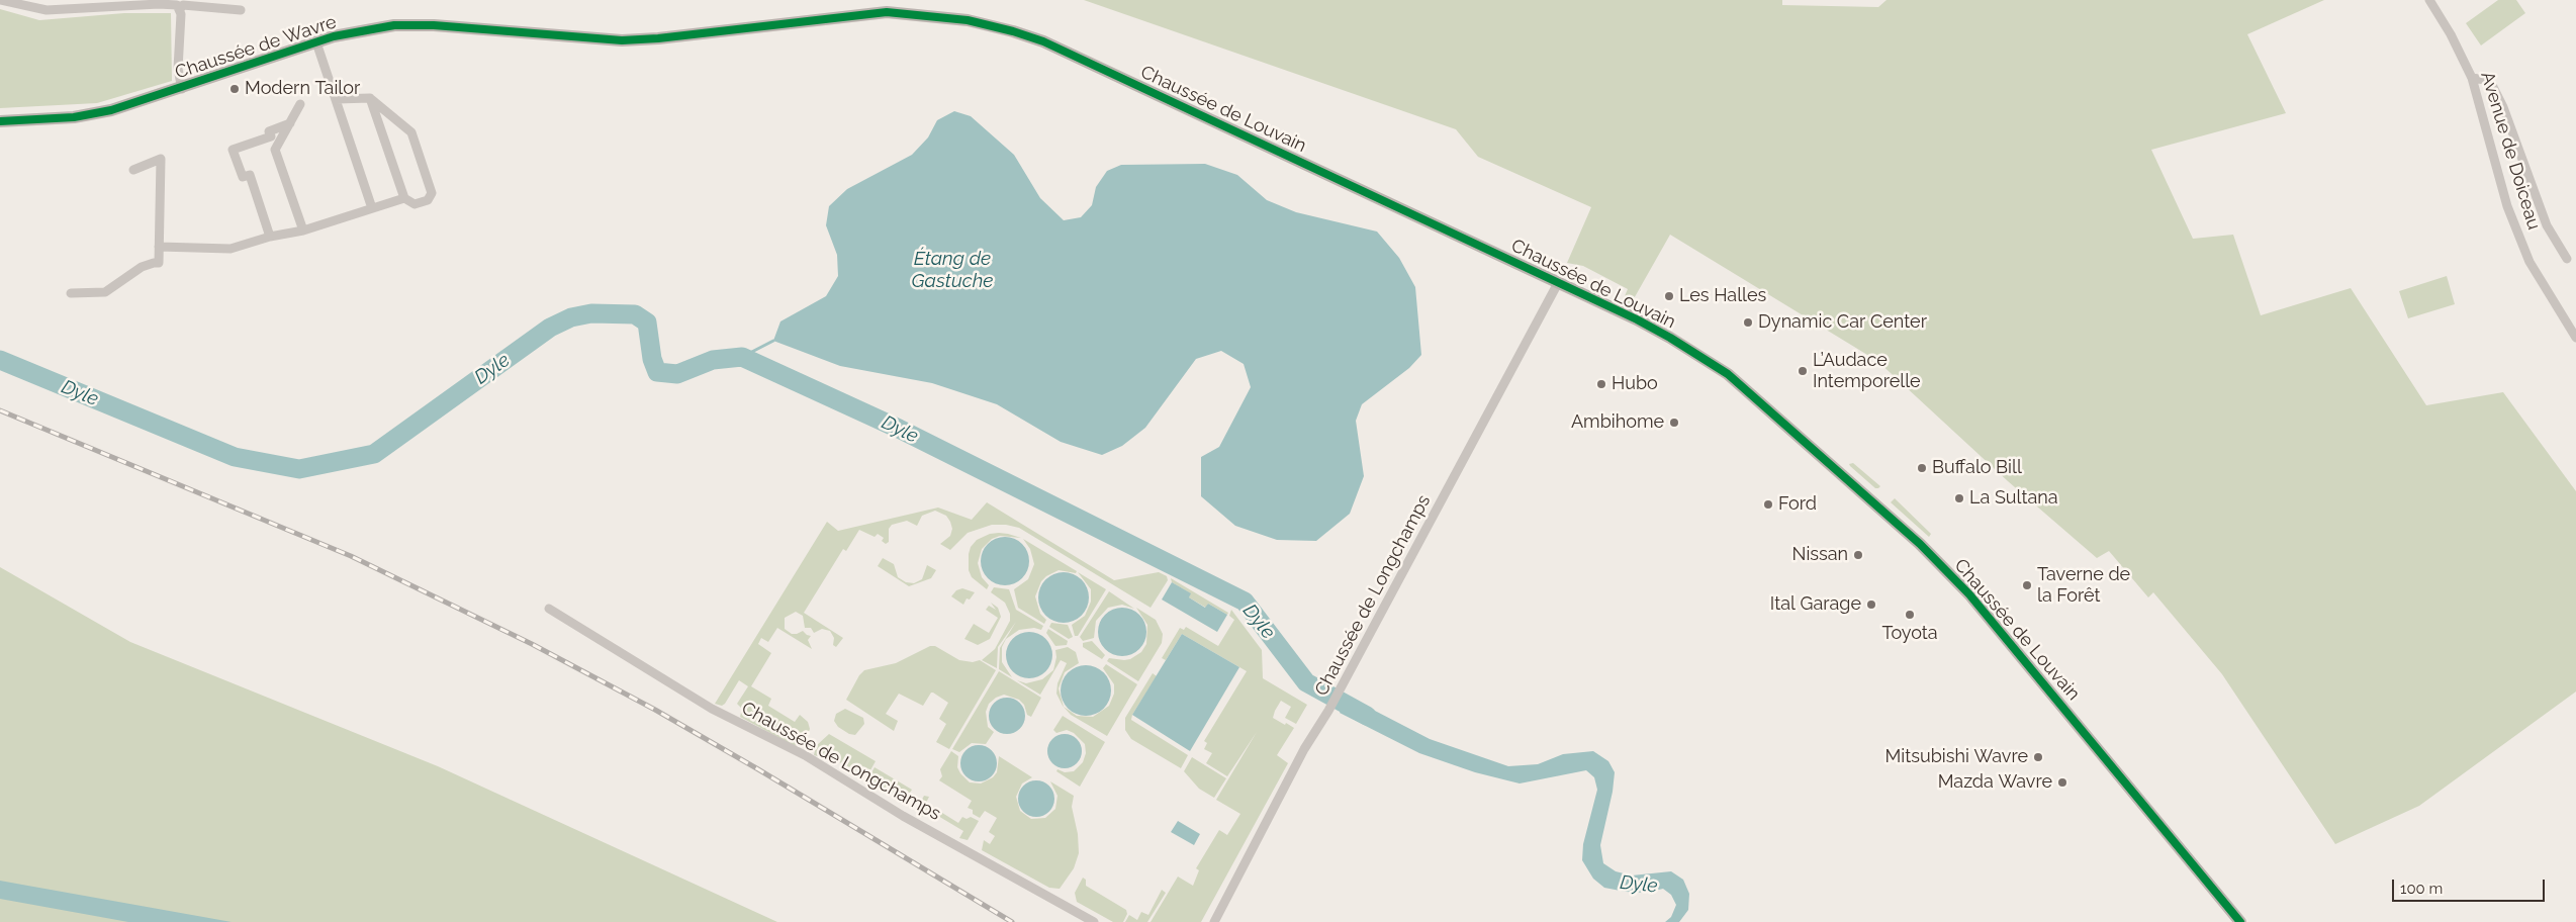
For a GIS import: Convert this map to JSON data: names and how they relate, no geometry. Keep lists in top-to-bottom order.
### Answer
{
  "streets": {
    "main road": ["Chaussée de Wavre", "Chaussée de Louvain"],
    "street": ["Avenue de Doiceau", "Chaussée de Longchamps"]
  },
  "crossings": [
    ["Chaussée de Wavre", "Chaussée de Louvain"],
    ["Chaussée de Louvain", "Chaussée de Longchamps"]
  ],
  "water": ["Étang de Gastuche", "Dyle"],
  "places": [
    "Modern Tailor",
    "Les Halles",
    "Dynamic Car Center",
    "L’Audace Intemporelle",
    "Hubo",
    "Ambihome",
    "Buffalo Bill",
    "La Sultana",
    "Ford",
    "Nissan",
    "Taverne de la Forêt",
    "Ital Garage",
    "Toyota",
    "Mitsubishi Wavre",
    "Mazda Wavre"
  ],
  "scale_bar": "100 m"
}
